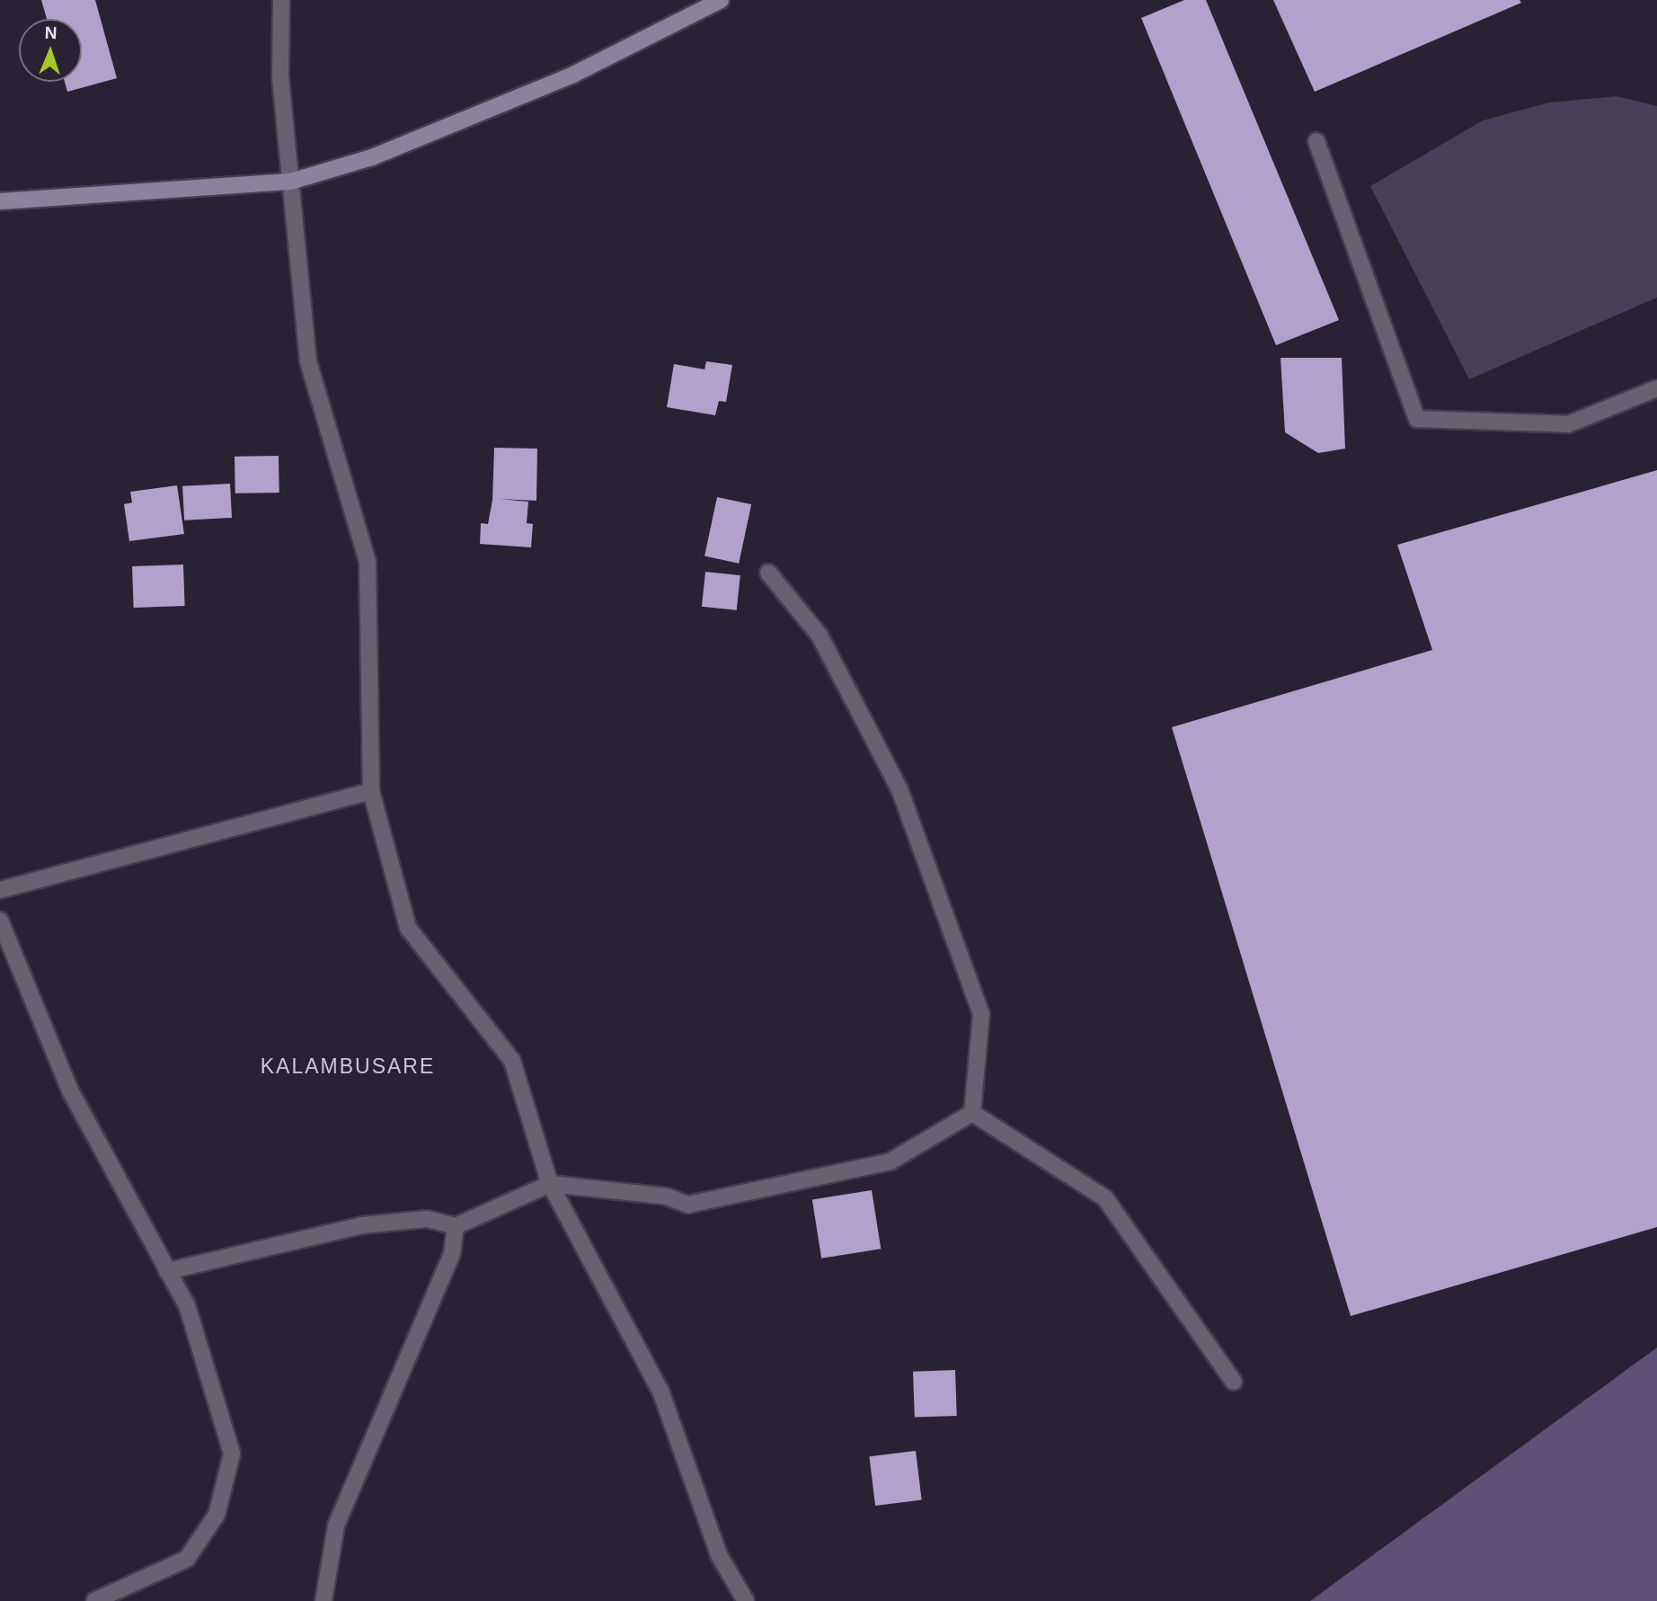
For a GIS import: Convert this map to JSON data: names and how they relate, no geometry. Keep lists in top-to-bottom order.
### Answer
{
  "districts": ["KALAMBUSARE"],
  "north": "top"
}
